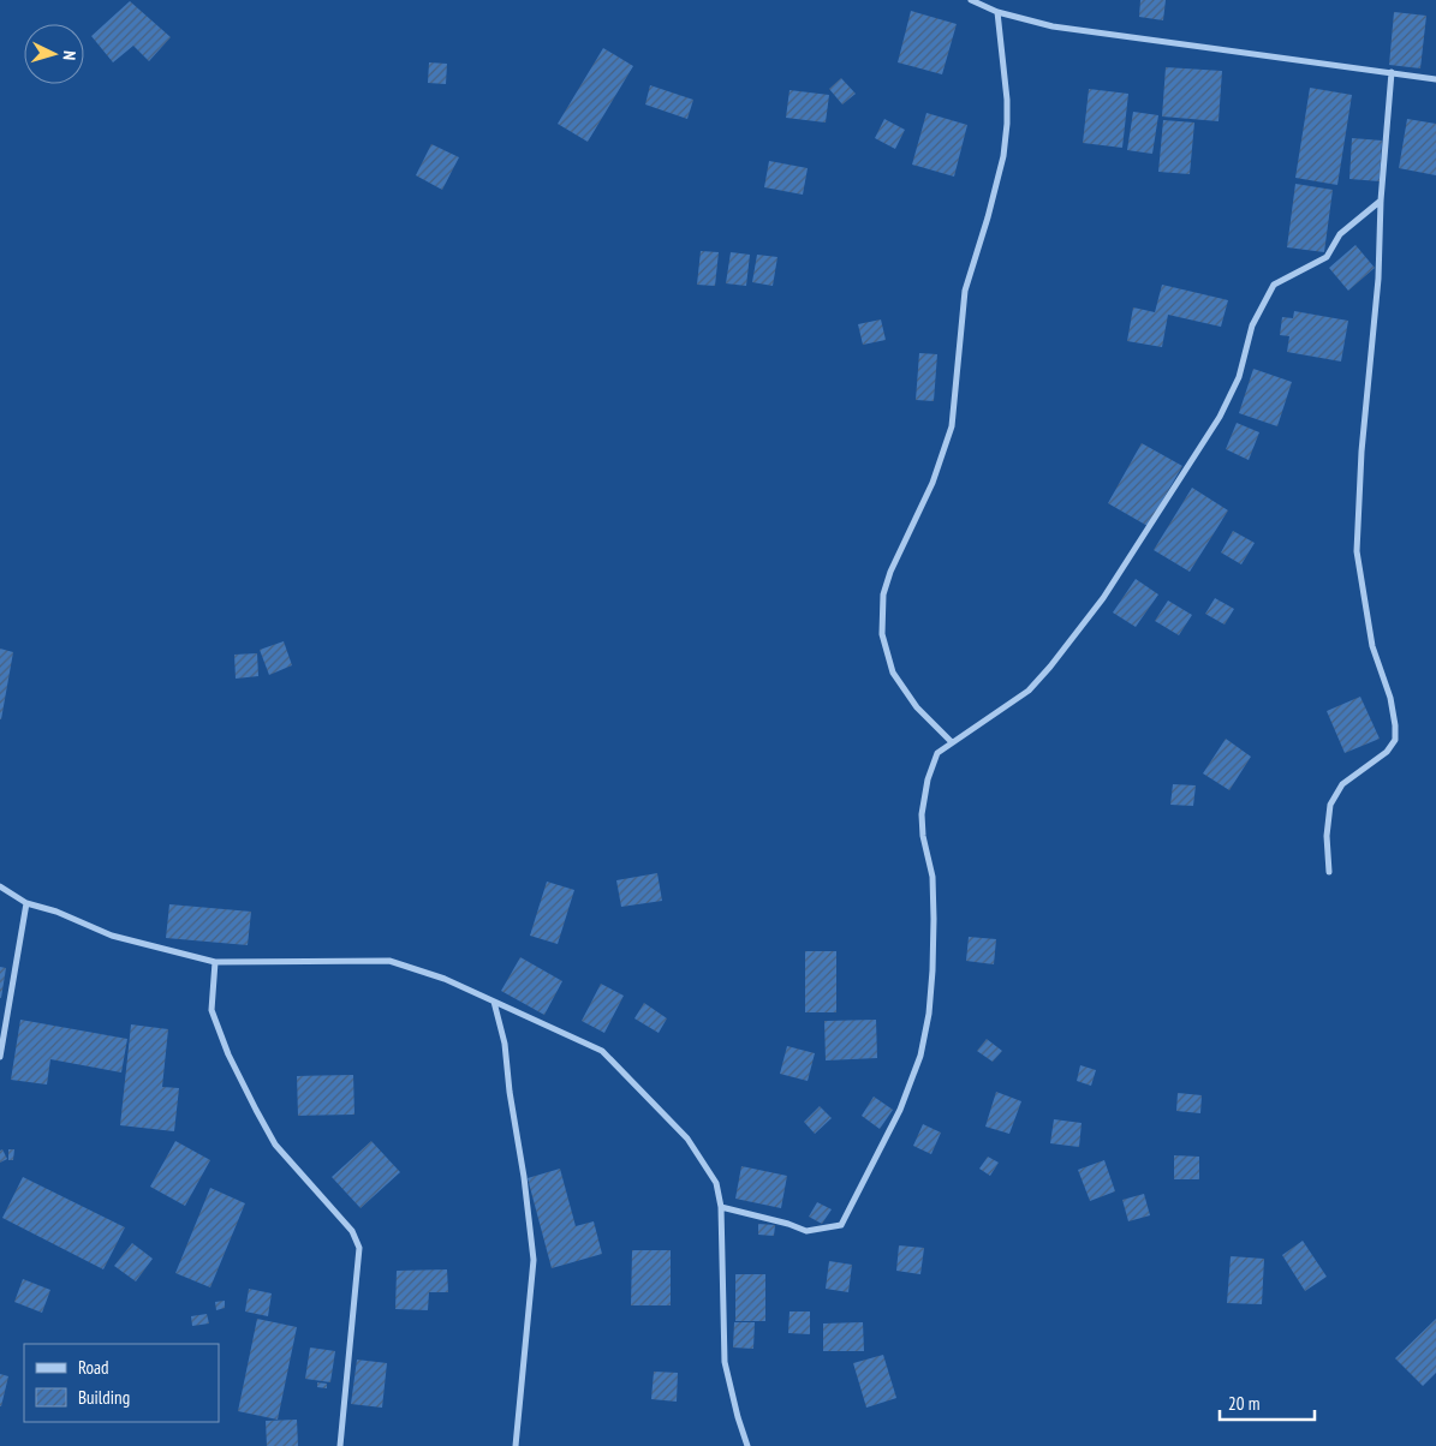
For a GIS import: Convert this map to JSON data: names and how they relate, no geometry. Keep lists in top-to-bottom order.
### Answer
{
  "legend": ["Road", "Building"],
  "scale_bar": "20 m",
  "north": "right"
}
